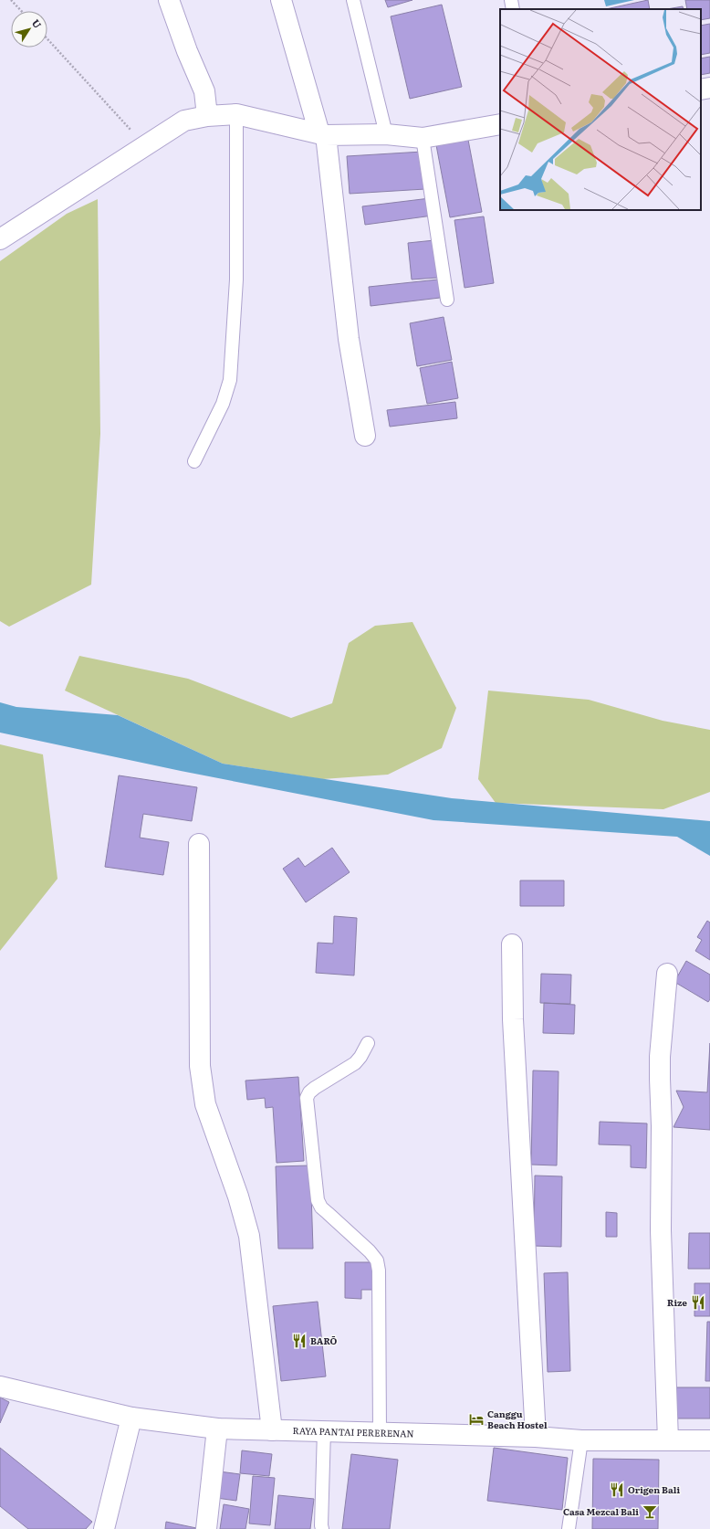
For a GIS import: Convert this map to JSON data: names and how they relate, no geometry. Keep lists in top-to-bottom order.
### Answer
{
  "streets": {
    "street": ["RAYA PANTAI PERERENAN"]
  },
  "places": {
    "restaurant": ["Rize", "BARŌ", "Origen Bali"],
    "hotel": ["Canggu Beach Hostel"],
    "bar": ["Casa Mezcal Bali"]
  },
  "north": "top right"
}
